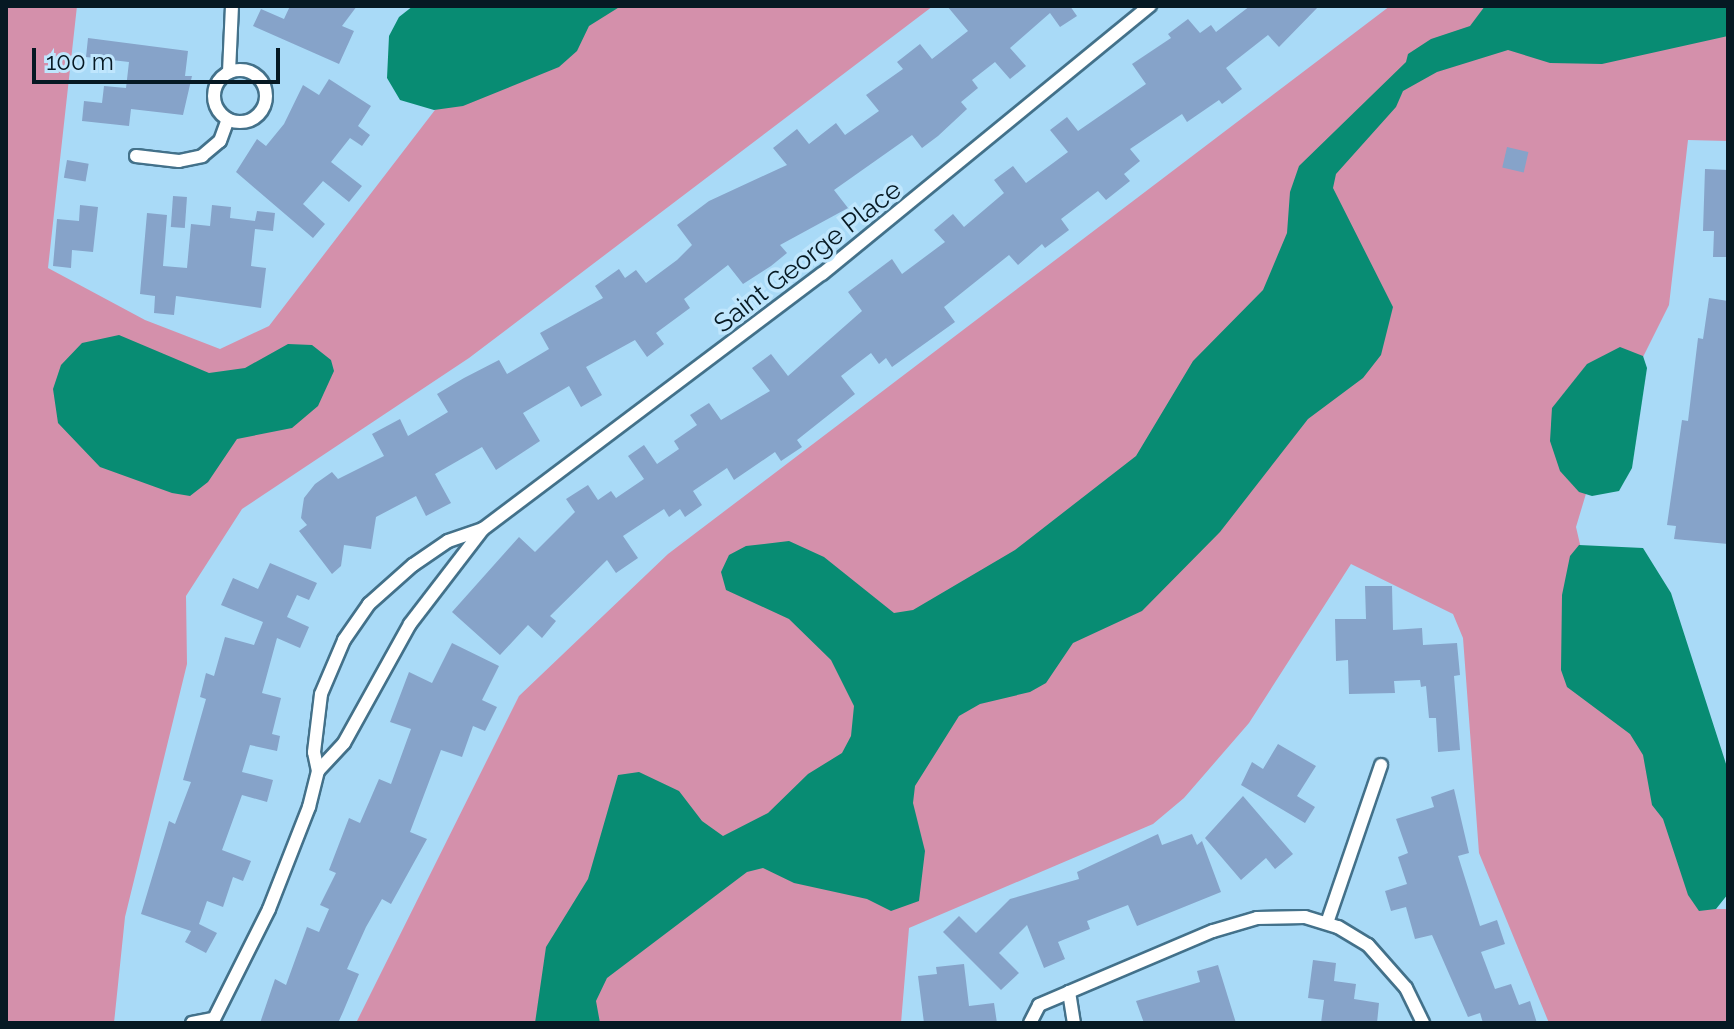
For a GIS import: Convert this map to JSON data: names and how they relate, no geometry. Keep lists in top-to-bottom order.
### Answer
{
  "streets": {
    "street": ["Saint George Place"]
  },
  "scale_bar": "100 m"
}
